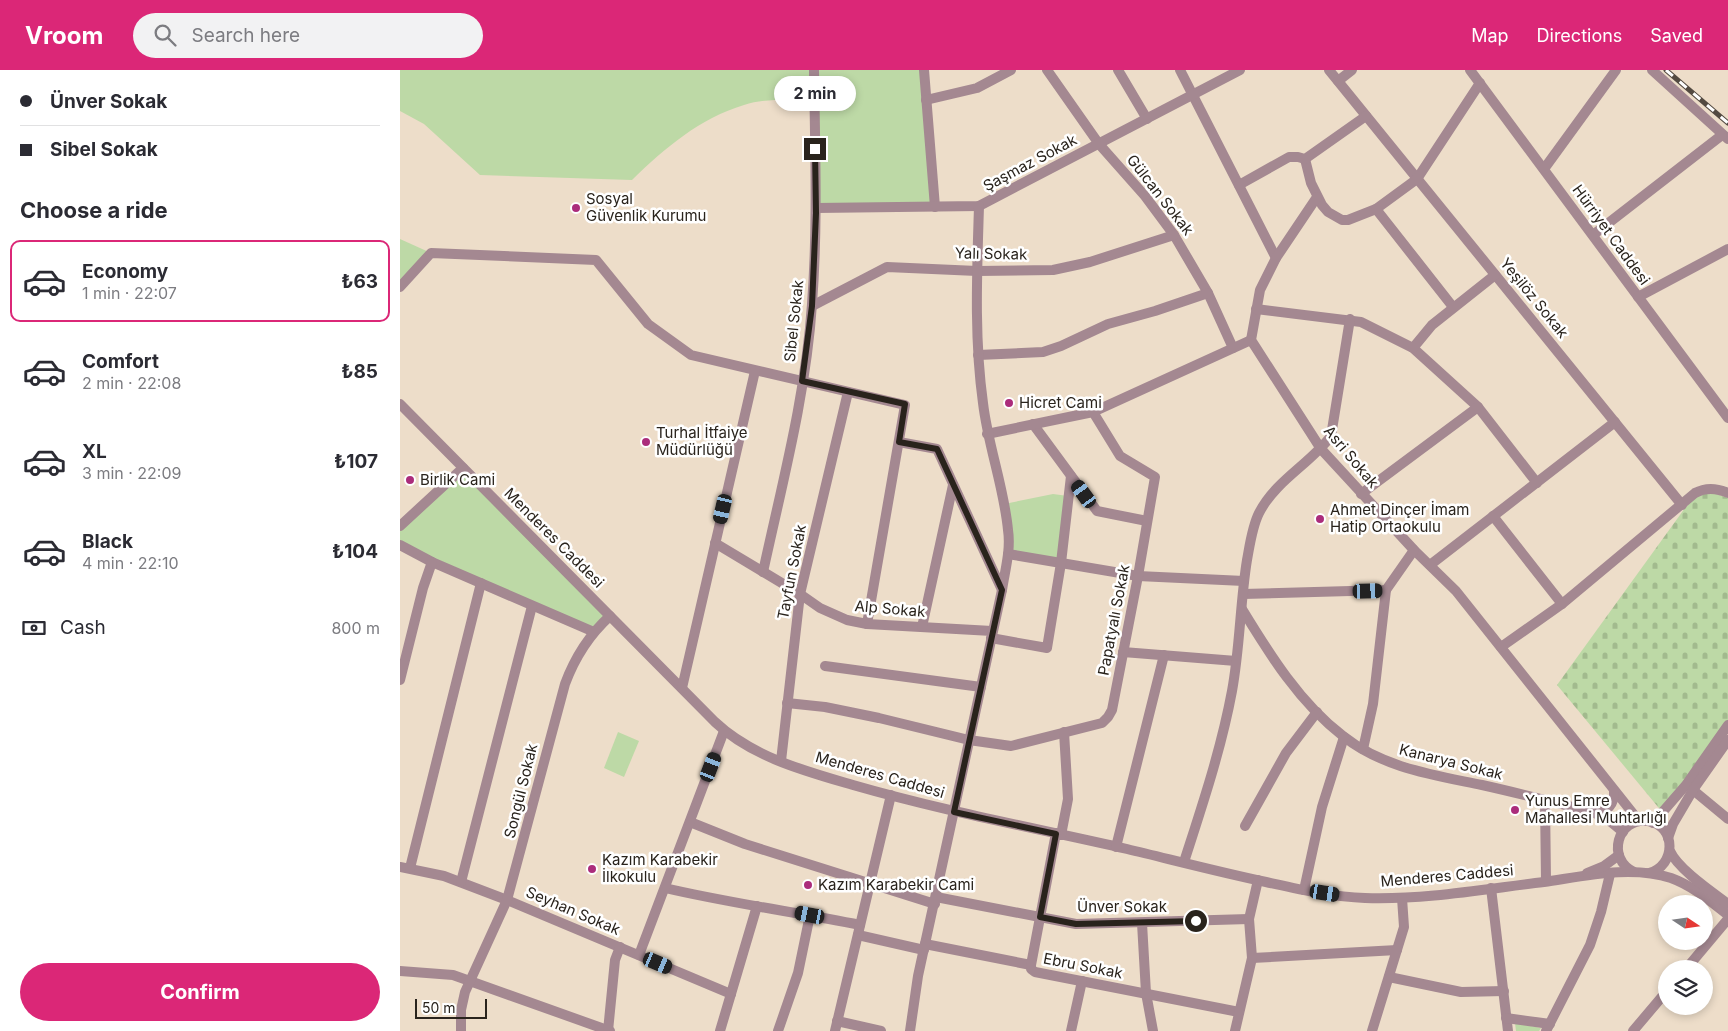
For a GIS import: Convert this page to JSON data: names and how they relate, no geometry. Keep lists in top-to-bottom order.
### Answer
{
  "streets": {
    "street": [
      "Şaşmaz Sokak",
      "Gülcan Sokak",
      "Hürriyet Caddesi",
      "Yalı Sokak",
      "Yeşilöz Sokak",
      "Sibel Sokak",
      "Asri Sokak",
      "Menderes Caddesi",
      "Tayfun Sokak",
      "Alp Sokak",
      "Papatyalı Sokak",
      "Kanarya Sokak",
      "Songül Sokak",
      "Ünver Sokak",
      "Seyhan Sokak",
      "Ebru Sokak"
    ]
  },
  "crossings": [
    ["Şaşmaz Sokak", "Gülcan Sokak"],
    ["Şaşmaz Sokak", "Sibel Sokak"],
    ["Gülcan Sokak", "Yalı Sokak"],
    ["Yalı Sokak", "Sibel Sokak"],
    ["Sibel Sokak", "Alp Sokak"],
    ["Asri Sokak", "Menderes Caddesi"],
    ["Asri Sokak", "Kanarya Sokak"],
    ["Menderes Caddesi", "Tayfun Sokak"],
    ["Menderes Caddesi", "Kanarya Sokak"],
    ["Menderes Caddesi", "Songül Sokak"],
    ["Tayfun Sokak", "Alp Sokak"],
    ["Tayfun Sokak", "Papatyalı Sokak"],
    ["Songül Sokak", "Seyhan Sokak"]
  ],
  "places": [
    "Sosyal Güvenlik Kurumu",
    "Hicret Cami",
    "Turhal İtfaiye Müdürlüğü",
    "Birlik Cami",
    "Ahmet Dinçer İmam Hatip Ortaokulu",
    "Yunus Emre Mahallesi Muhtarlığı",
    "Kazım Karabekir İlkokulu",
    "Kazım Karabekir Cami"
  ],
  "scale_bar": "50 m",
  "north": "right",
  "page": {
    "header": "Vroom",
    "search": "Search here",
    "nav": ["Map", "Directions", "Saved"],
    "banner": ["Ünver Sokak", "Sibel Sokak"],
    "bubble": "2 min",
    "heading": "Choose a ride",
    "list": [
      {
        "name": "Economy",
        "note": "1 min · 22:07",
        "value": "₺63"
      },
      {
        "name": "Comfort",
        "note": "2 min · 22:08",
        "value": "₺85"
      },
      {
        "name": "XL",
        "note": "3 min · 22:09",
        "value": "₺107"
      },
      {
        "name": "Black",
        "note": "4 min · 22:10",
        "value": "₺104"
      }
    ],
    "pay": ["Cash", "800 m"],
    "buttons": "Confirm",
    "scale": "50 m"
  }
}
